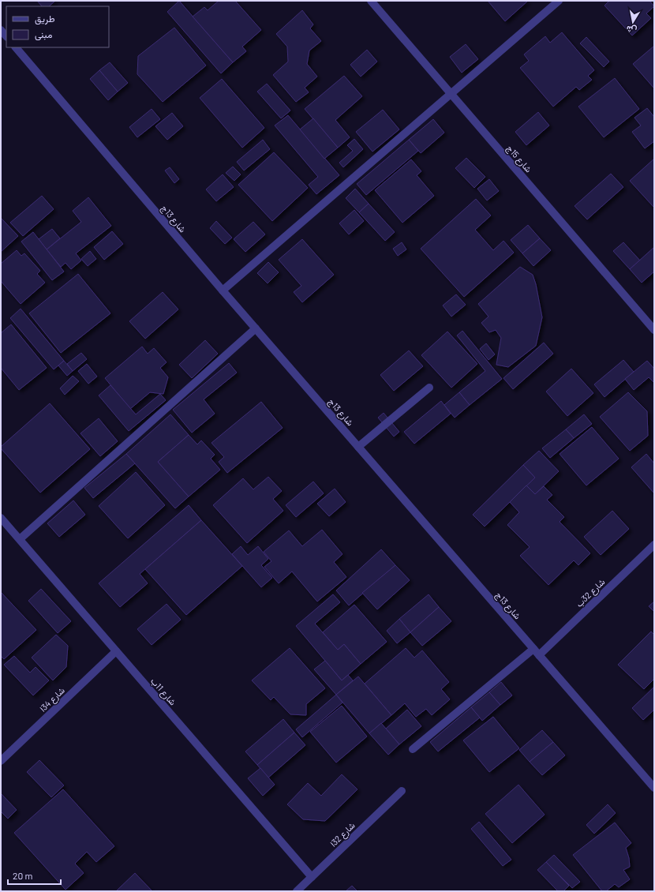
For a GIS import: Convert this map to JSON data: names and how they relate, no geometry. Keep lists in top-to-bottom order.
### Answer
{
  "streets": {
    "street": [
      "شارع 15ج",
      "شارع 13ج",
      "شارع 32ب",
      "شارع 11ب",
      "شارع 34ا",
      "شارع 32ا"
    ]
  },
  "crossings": [
    ["شارع 13ج", "شارع 32ب"],
    ["شارع 11ب", "شارع 34ا"],
    ["شارع 11ب", "شارع 32ا"]
  ],
  "legend": ["طريق", "مبنى"],
  "scale_bar": "20 m",
  "north": "bottom"
}
